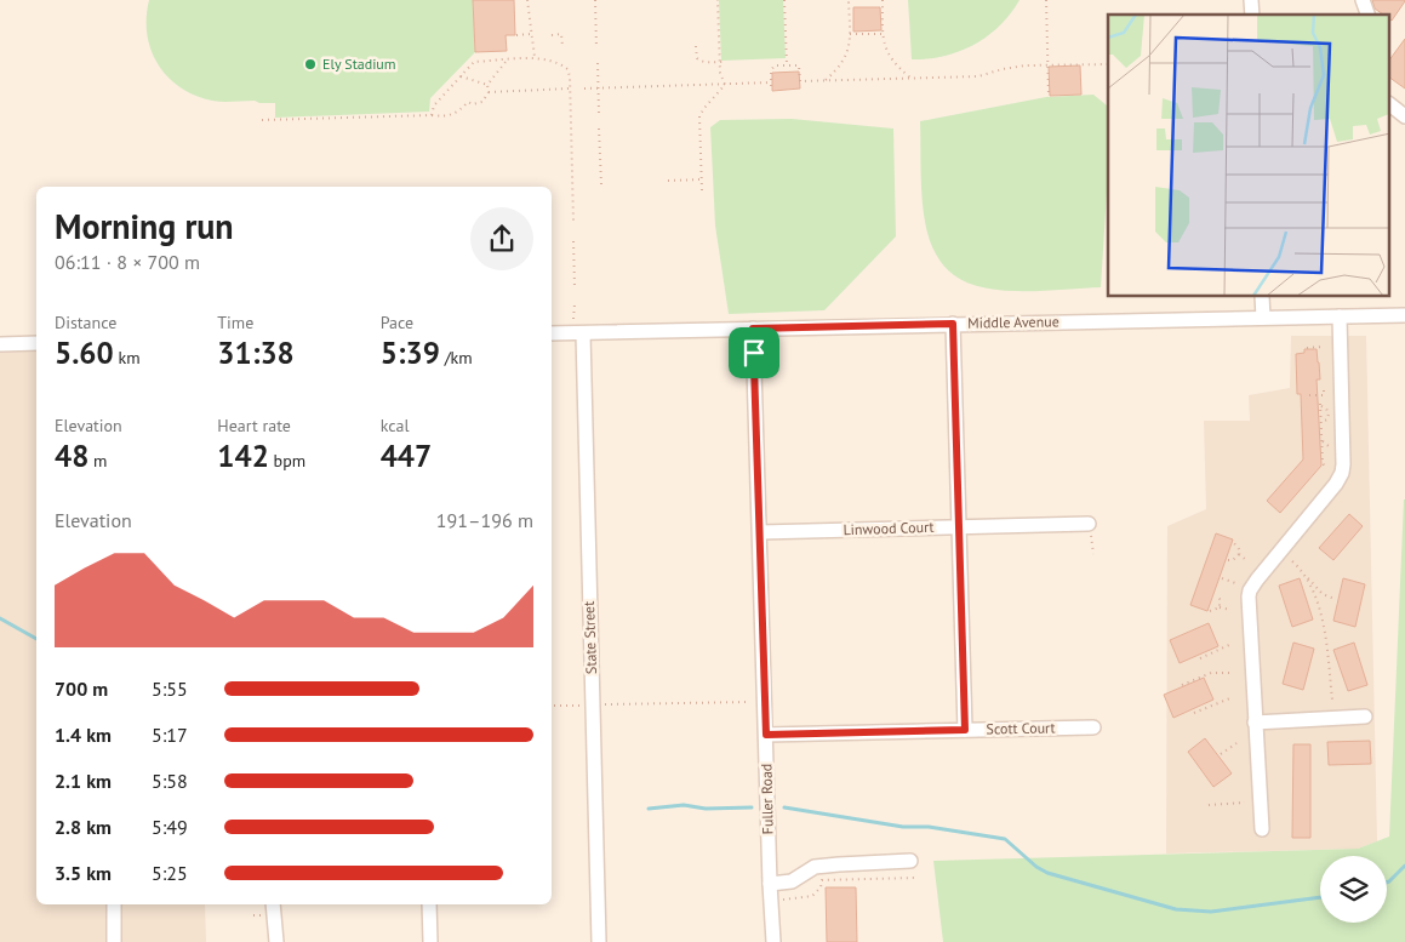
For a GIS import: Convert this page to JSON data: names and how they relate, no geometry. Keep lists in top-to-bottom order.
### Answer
{
  "streets": {
    "street": [
      "Middle Avenue",
      "Linwood Court",
      "State Street",
      "Scott Court",
      "Fuller Road"
    ]
  },
  "crossings": [
    ["Middle Avenue", "State Street"],
    ["Middle Avenue", "Fuller Road"],
    ["Linwood Court", "Fuller Road"],
    ["Scott Court", "Fuller Road"]
  ],
  "places": ["Ely Stadium"],
  "page": {
    "heading": ["Morning run", "06:11 · 8 × 700 m"],
    "stats": [
      ["Distance", "5.60 km"],
      ["Time", "31:38"],
      ["Pace", "5:39 /km"],
      ["Elevation", "48 m"],
      ["Heart rate", "142 bpm"],
      ["kcal", "447"]
    ],
    "chart": ["Elevation", "191–196 m"],
    "list": [
      {
        "name": "700 m",
        "note": "5:55"
      },
      {
        "name": "1.4 km",
        "note": "5:17"
      },
      {
        "name": "2.1 km",
        "note": "5:58"
      },
      {
        "name": "2.8 km",
        "note": "5:49"
      },
      {
        "name": "3.5 km",
        "note": "5:25"
      }
    ]
  }
}
